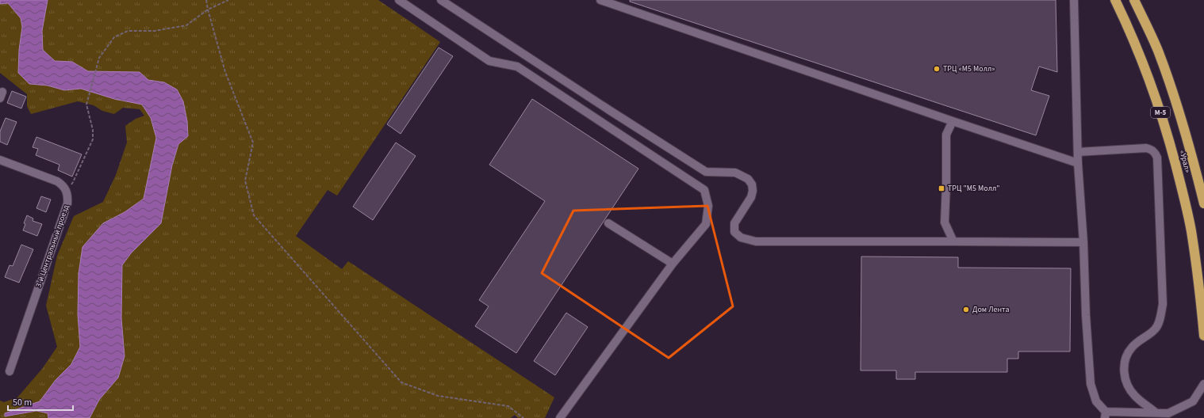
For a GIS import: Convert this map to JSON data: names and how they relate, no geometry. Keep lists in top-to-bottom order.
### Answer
{
  "streets": {
    "highway": ["М-5", "«Урал»"],
    "street": ["3-й Центральный проезд"]
  },
  "places": {
    "other": ["ТРЦ «М5 Молл»", "Дом Лента"],
    "transit": ["ТРЦ \"М5 Молл\""]
  },
  "scale_bar": "50 m"
}
